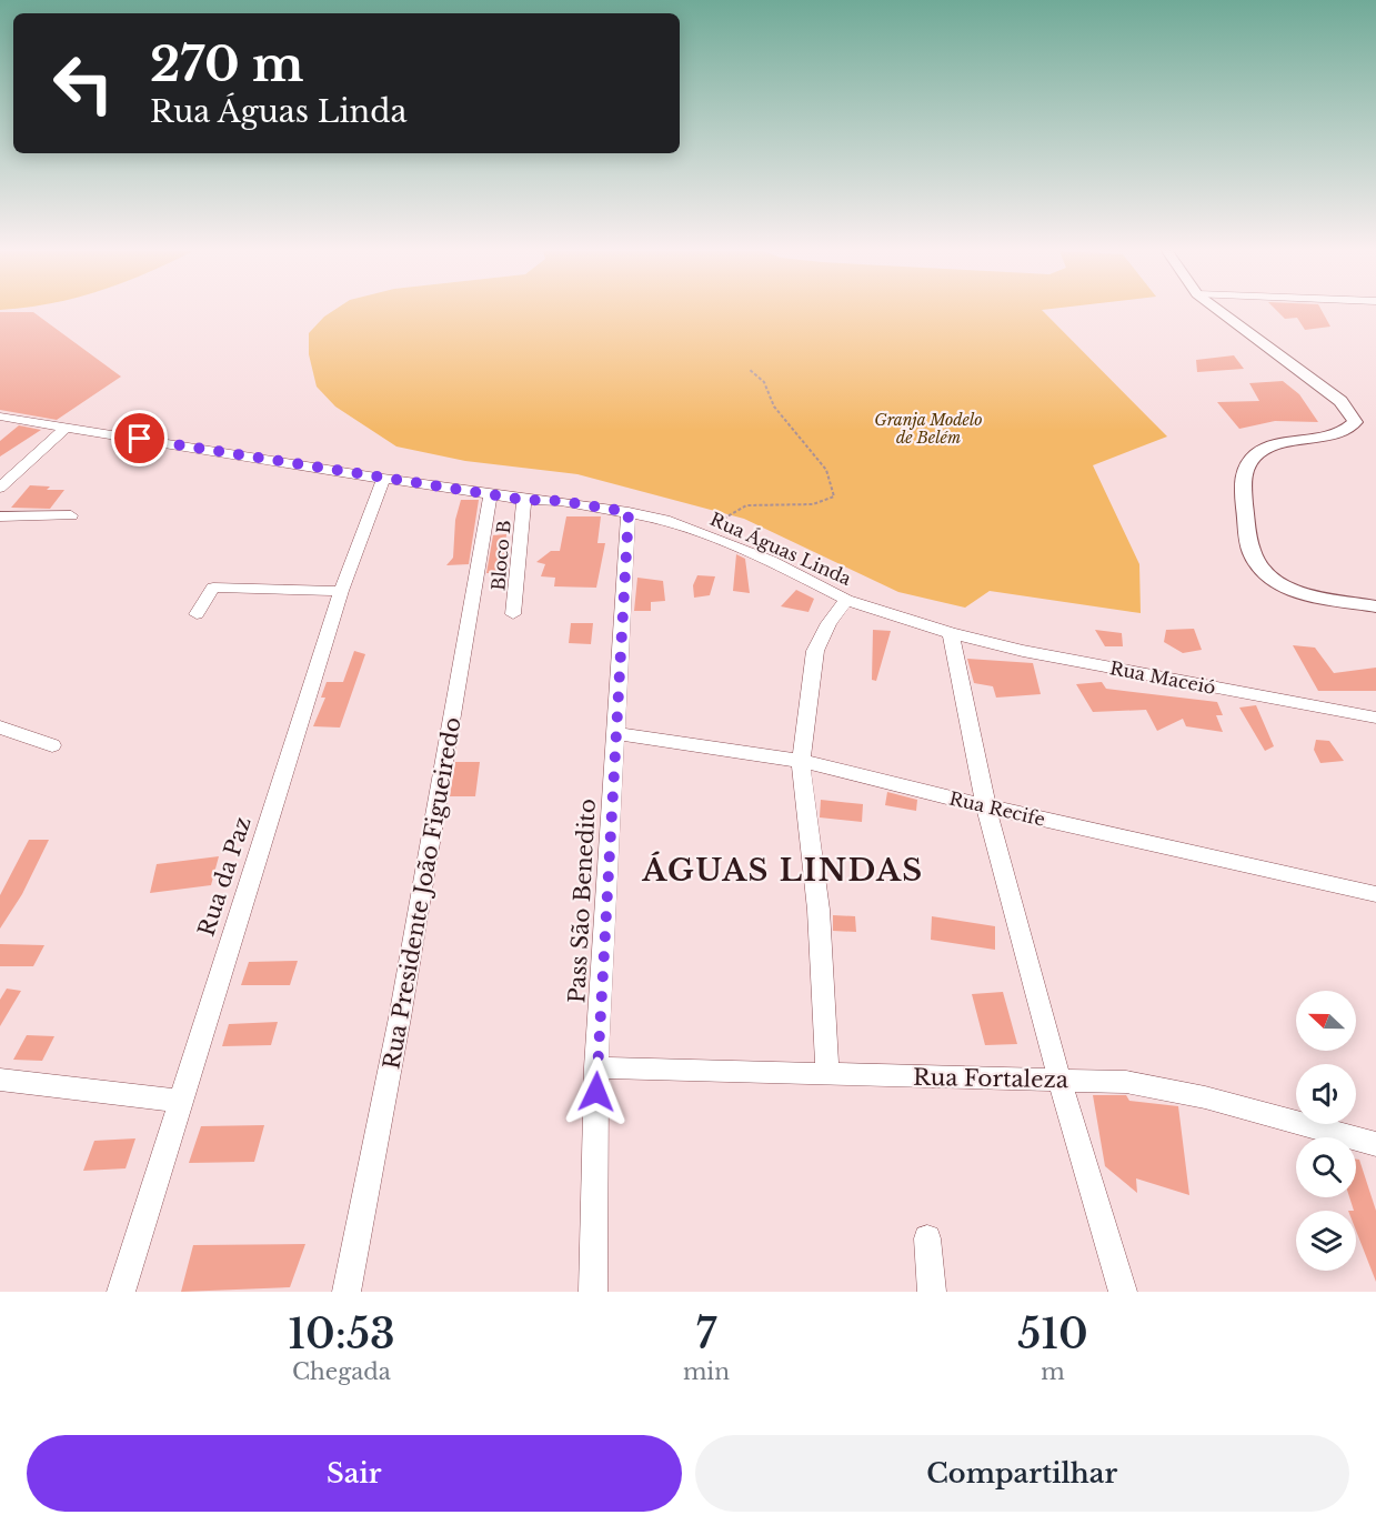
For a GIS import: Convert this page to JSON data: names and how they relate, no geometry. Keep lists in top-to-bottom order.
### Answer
{
  "streets": {
    "street": [
      "Rua Águas Linda",
      "Bloco B",
      "Rua Maceió",
      "Rua Recife",
      "Rua da Paz",
      "Rua Presidente João Figueiredo",
      "Pass São Benedito",
      "Rua Fortaleza"
    ]
  },
  "crossings": [
    ["Rua Águas Linda", "Bloco B"],
    ["Rua Águas Linda", "Rua Maceió"],
    ["Rua Águas Linda", "Rua da Paz"],
    ["Rua Águas Linda", "Rua Presidente João Figueiredo"],
    ["Rua Águas Linda", "Pass São Benedito"],
    ["Rua Recife", "Pass São Benedito"],
    ["Pass São Benedito", "Rua Fortaleza"]
  ],
  "districts": ["ÁGUAS LINDAS"],
  "parks": ["Granja Modelo de Belém"],
  "north": "left",
  "page": {
    "turn": ["270 m", "Rua Águas Linda"],
    "eta": [
      "10:53",
      "Chegada",
      "7",
      "min",
      "510",
      "m"
    ],
    "buttons": ["Sair", "Compartilhar"]
  }
}
